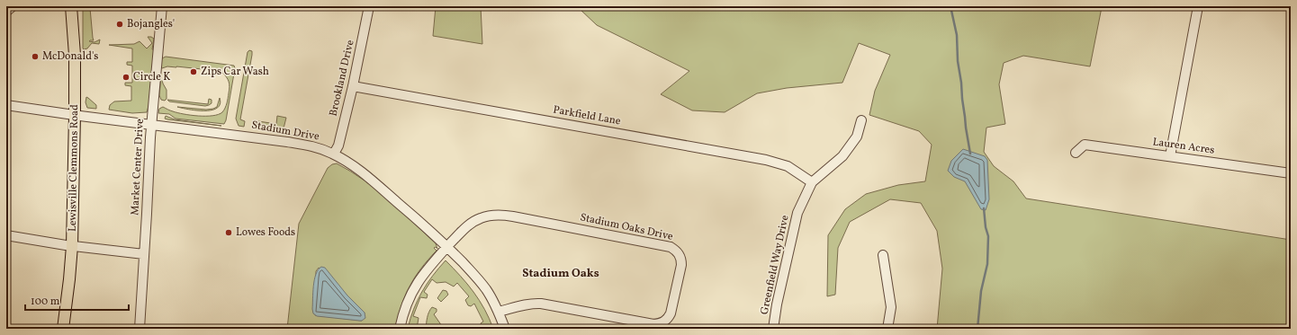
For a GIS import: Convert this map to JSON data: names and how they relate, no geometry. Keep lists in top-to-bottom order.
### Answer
{
  "streets": {
    "main road": ["Lewisville Clemmons Road"],
    "street": [
      "Brookland Drive",
      "Parkfield Lane",
      "Stadium Drive",
      "Lauren Acres",
      "Market Center Drive",
      "Stadium Oaks Drive",
      "Greenfield Way Drive"
    ]
  },
  "crossings": [
    ["Brookland Drive", "Parkfield Lane"],
    ["Brookland Drive", "Stadium Drive"],
    ["Parkfield Lane", "Greenfield Way Drive"],
    ["Stadium Drive", "Market Center Drive"],
    ["Stadium Drive", "Lewisville Clemmons Road"],
    ["Stadium Drive", "Stadium Oaks Drive"]
  ],
  "districts": ["Stadium Oaks"],
  "places": [
    "Bojangles'",
    "McDonald's",
    "Zips Car Wash",
    "Circle K",
    "Lowes Foods"
  ],
  "scale_bar": "100 m"
}
